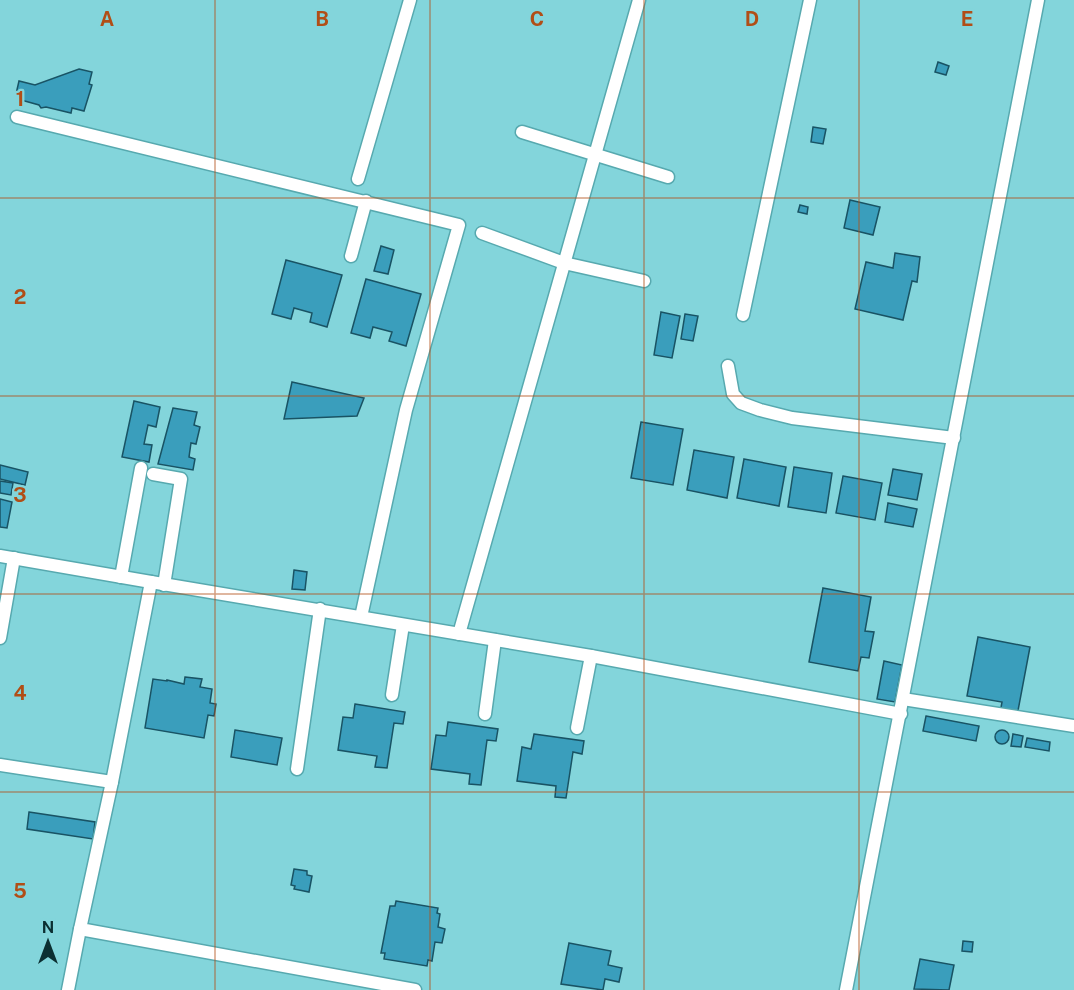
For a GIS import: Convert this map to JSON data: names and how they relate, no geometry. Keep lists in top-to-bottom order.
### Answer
{
  "north": "top",
  "grid": {
    "columns": [
      "A",
      "B",
      "C",
      "D",
      "E"
    ],
    "rows": [
      "1",
      "2",
      "3",
      "4",
      "5"
    ]
  }
}
